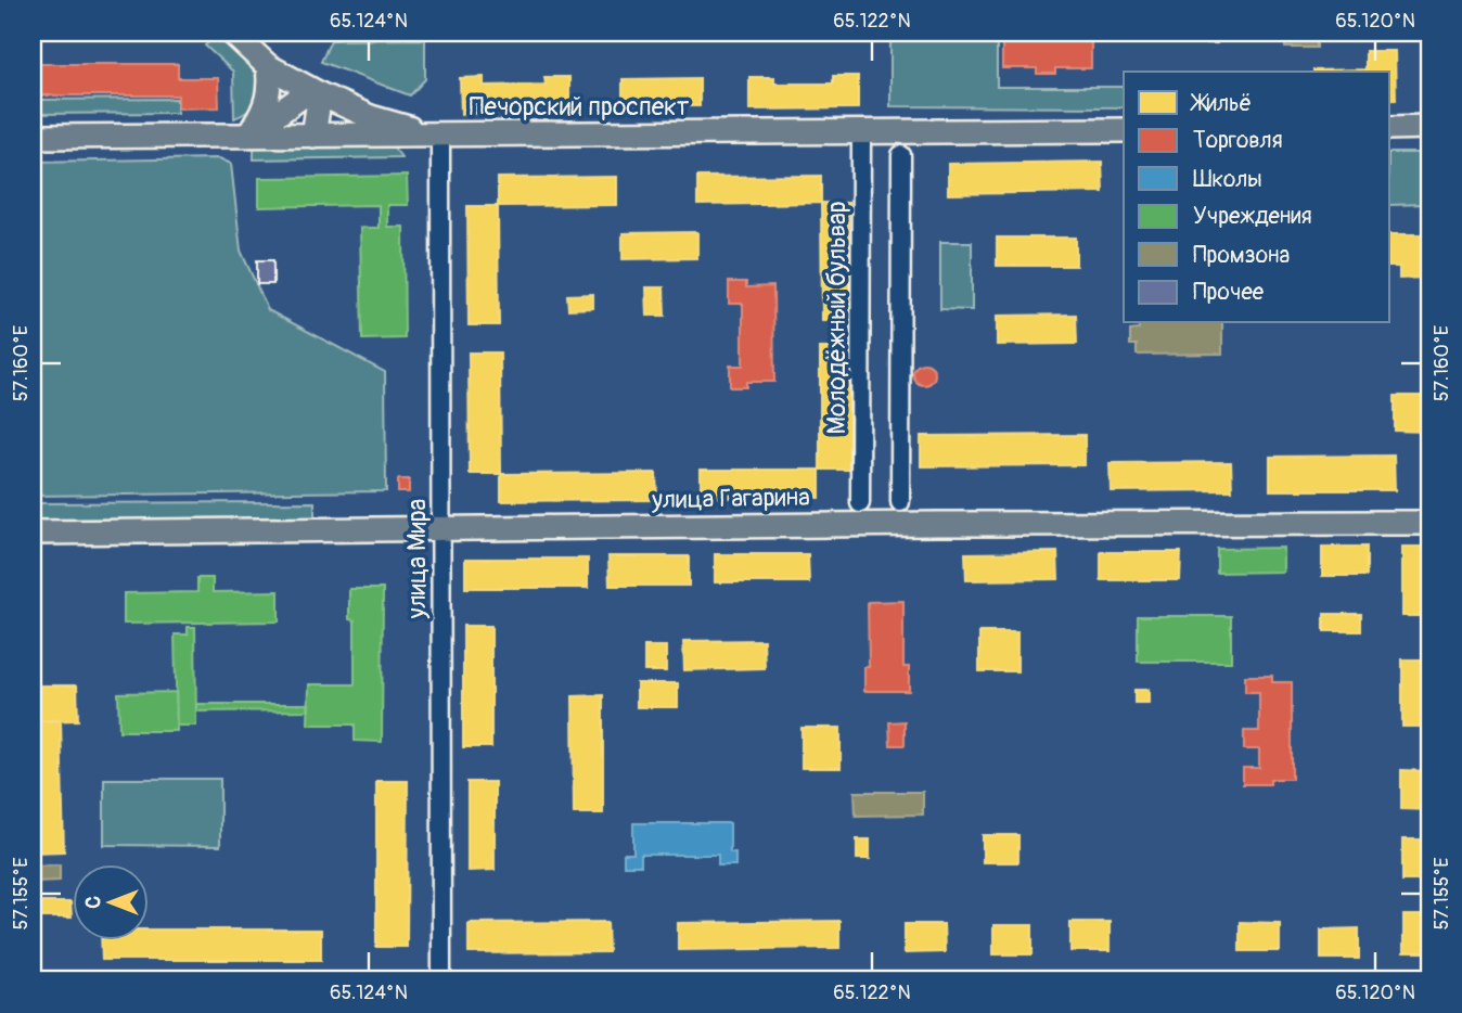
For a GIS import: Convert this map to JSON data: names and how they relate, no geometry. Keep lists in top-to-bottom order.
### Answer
{
  "streets": {
    "main road": ["Печорский проспект", "улица Гагарина"],
    "street": ["Молодёжный бульвар", "улица Мира"]
  },
  "crossings": [
    ["Печорский проспект", "Молодёжный бульвар"],
    ["Печорский проспект", "улица Мира"],
    ["улица Гагарина", "улица Мира"]
  ],
  "legend": [
    "Жильё",
    "Торговля",
    "Школы",
    "Учреждения",
    "Промзона",
    "Прочее"
  ],
  "north": "left",
  "coordinates": [
    "65.124°N",
    "65.122°N",
    "65.120°N",
    "57.160°E",
    "57.155°E"
  ]
}
